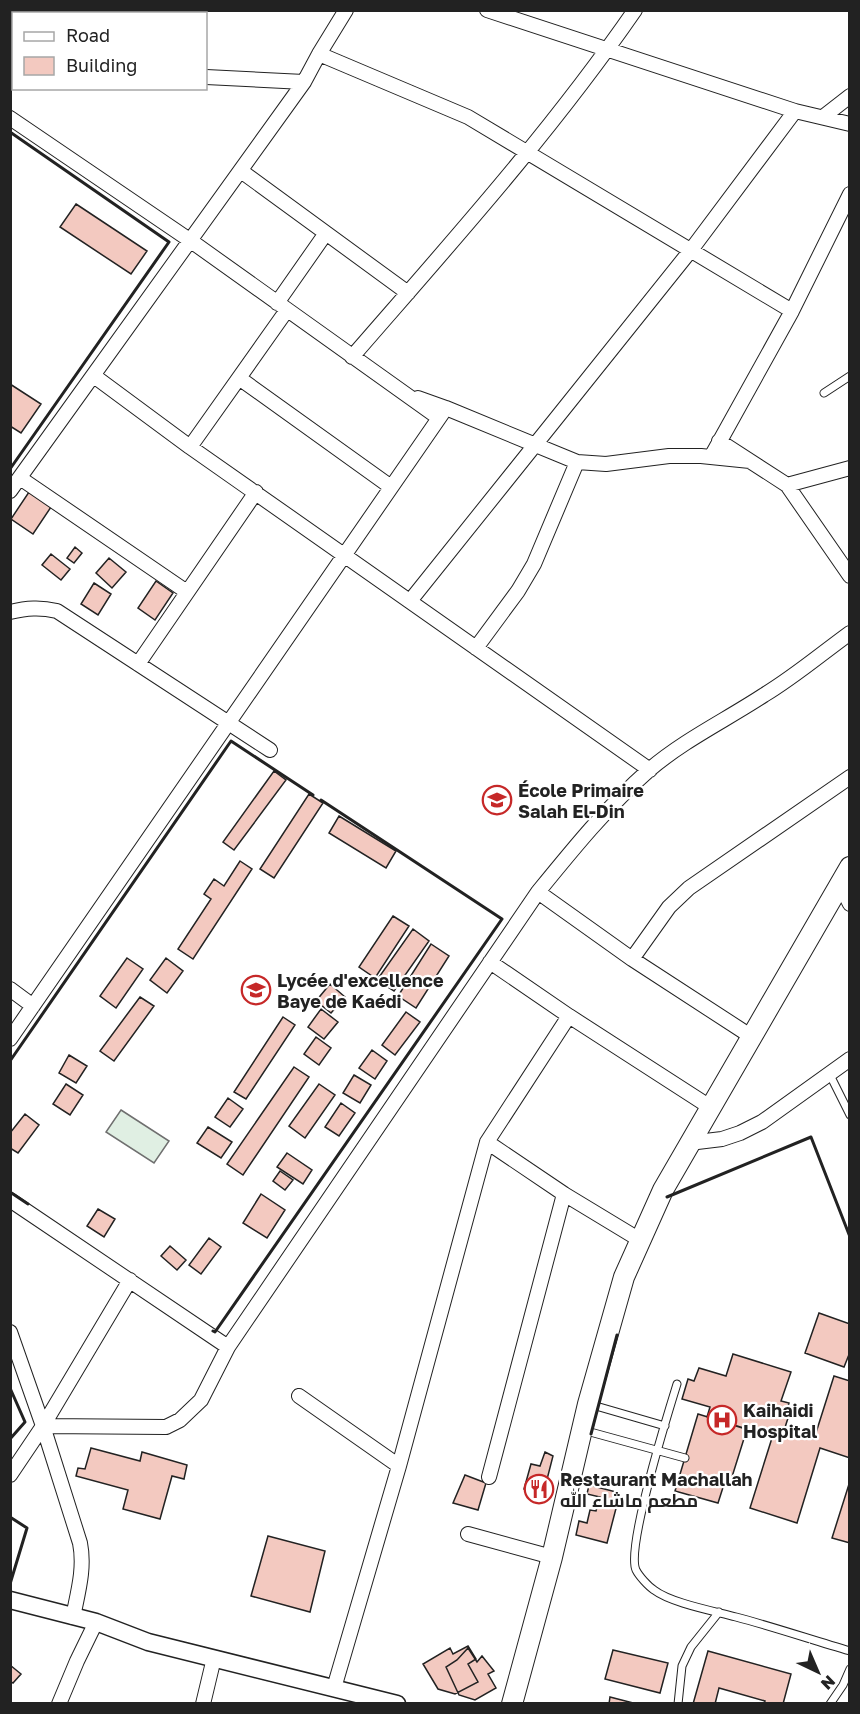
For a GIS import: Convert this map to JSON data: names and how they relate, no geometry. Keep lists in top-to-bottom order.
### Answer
{
  "places": {
    "school or university": ["École Primaire Salah El-Din", "Lycée d'excellence Baye de Kaédi"],
    "hospital": ["Kaihaidi Hospital"],
    "restaurant": ["Restaurant Machallah مطعم ماشاء الله"]
  },
  "legend": ["Road", "Building"],
  "north": "bottom right"
}
